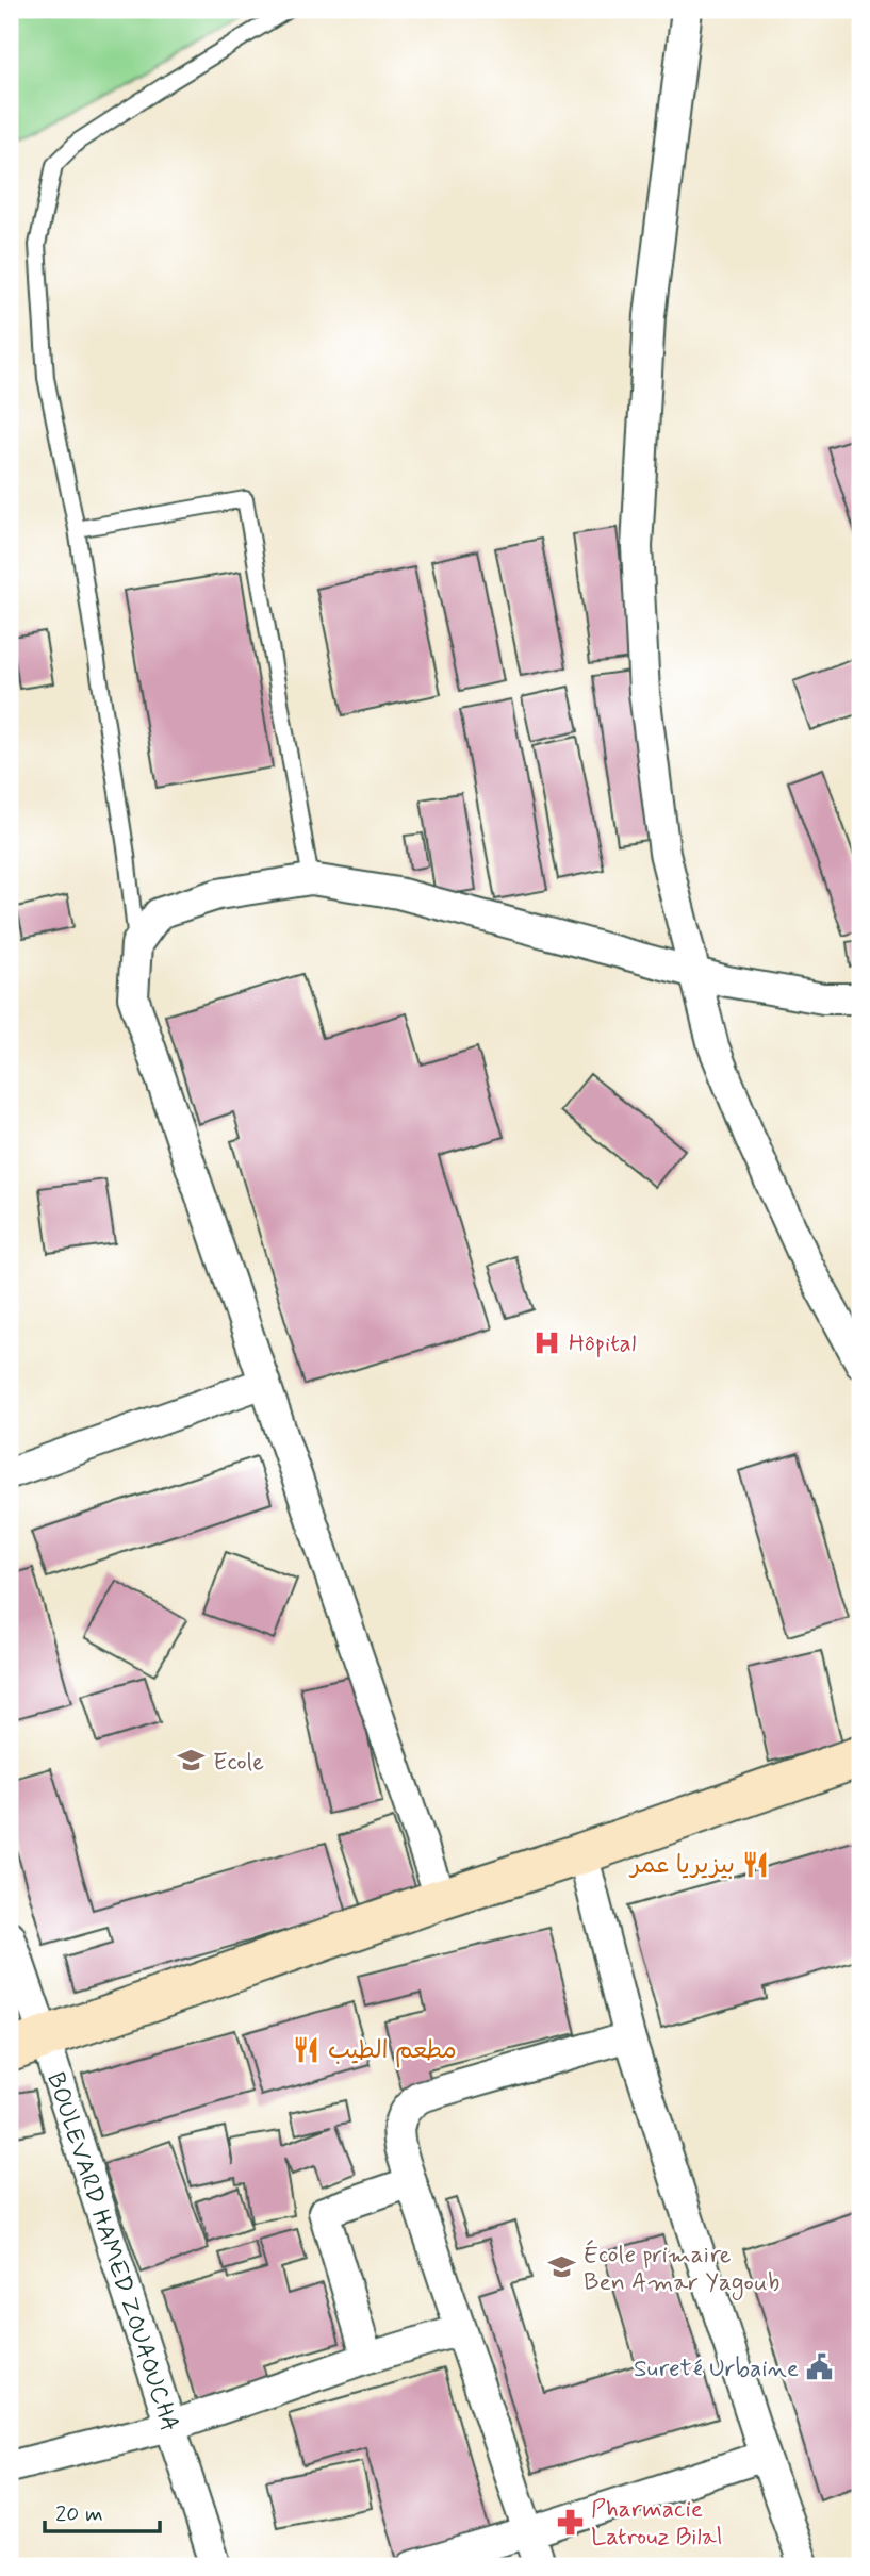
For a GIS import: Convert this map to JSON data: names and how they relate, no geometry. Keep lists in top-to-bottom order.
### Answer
{
  "streets": {
    "street": ["BOULEVARD HAMED ZOUAOUCHA"]
  },
  "places": {
    "hospital": ["Hôpital"],
    "school or university": ["Ecole", "École primaire Ben Amar Yagoub"],
    "restaurant": ["بيزيريا عمر", "مطعم الطيب"],
    "public building": ["Sureté Urbaine"],
    "pharmacy": ["Pharmacie Latrouz Bilal"]
  },
  "scale_bar": "20 m"
}
